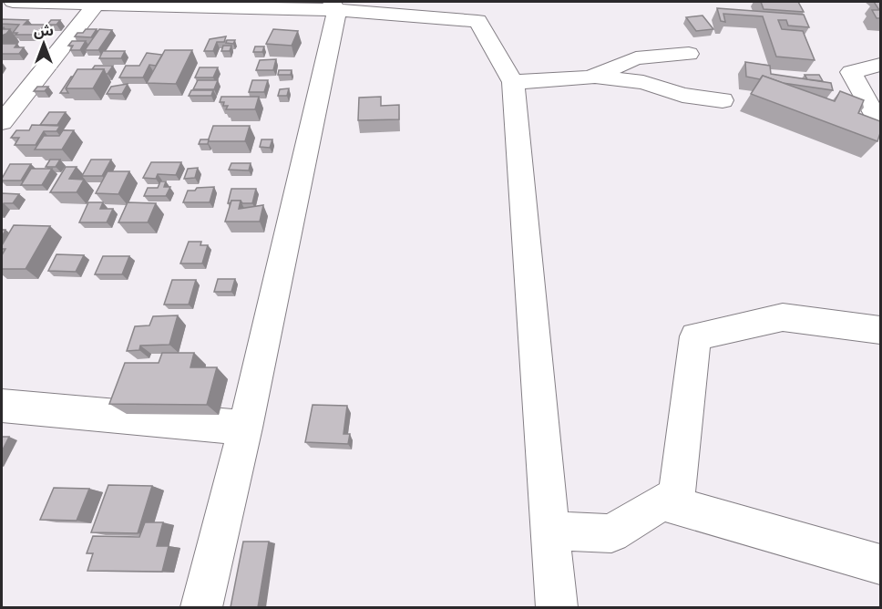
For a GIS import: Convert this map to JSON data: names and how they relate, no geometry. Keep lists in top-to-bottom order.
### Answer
{
  "north": "top"
}
